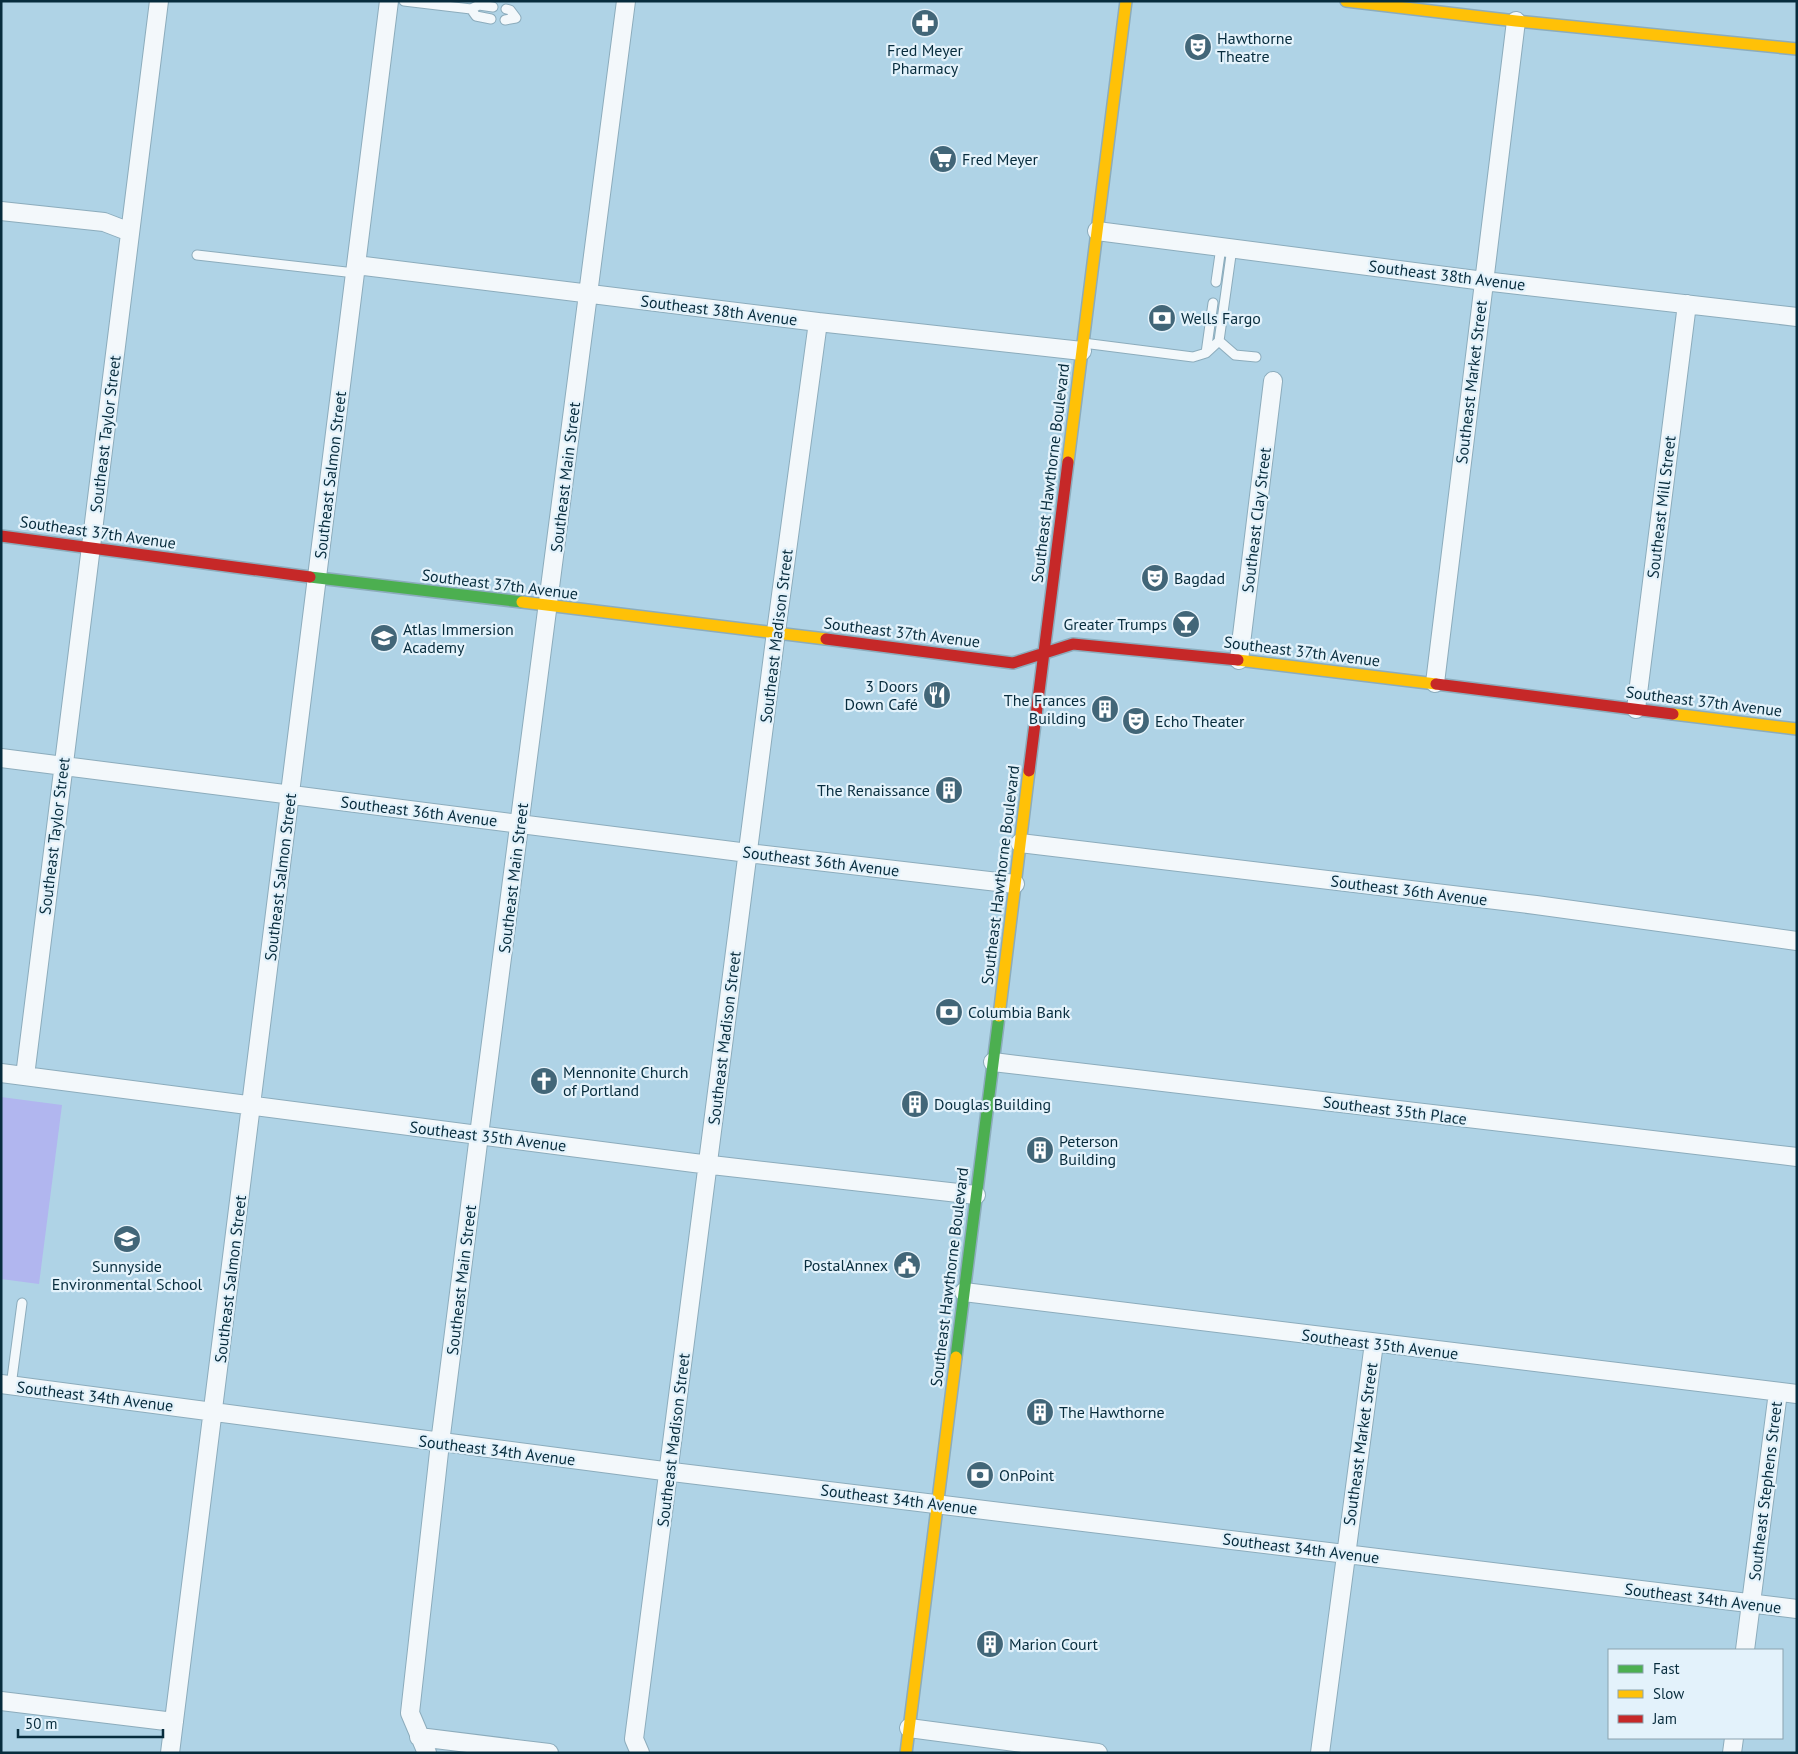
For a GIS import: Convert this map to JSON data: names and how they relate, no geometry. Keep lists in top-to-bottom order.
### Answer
{
  "streets": {
    "main road": ["Southeast Hawthorne Boulevard", "Southeast 37th Avenue"],
    "street": [
      "Southeast 38th Avenue",
      "Southeast Market Street",
      "Southeast Taylor Street",
      "Southeast Salmon Street",
      "Southeast Main Street",
      "Southeast Mill Street",
      "Southeast Clay Street",
      "Southeast Madison Street",
      "Southeast 36th Avenue",
      "Southeast 35th Place",
      "Southeast 35th Avenue",
      "Southeast 34th Avenue",
      "Southeast Stephens Street"
    ]
  },
  "crossings": [
    ["Southeast 38th Avenue", "Southeast Market Street"],
    ["Southeast 38th Avenue", "Southeast Hawthorne Boulevard"],
    ["Southeast 38th Avenue", "Southeast Salmon Street"],
    ["Southeast 38th Avenue", "Southeast Main Street"],
    ["Southeast 38th Avenue", "Southeast Mill Street"],
    ["Southeast 38th Avenue", "Southeast Madison Street"],
    ["Southeast Market Street", "Southeast 37th Avenue"],
    ["Southeast Market Street", "Southeast 35th Avenue"],
    ["Southeast Market Street", "Southeast 34th Avenue"],
    ["Southeast Taylor Street", "Southeast 37th Avenue"],
    ["Southeast Taylor Street", "Southeast 36th Avenue"],
    ["Southeast Taylor Street", "Southeast 35th Avenue"],
    ["Southeast Hawthorne Boulevard", "Southeast 37th Avenue"],
    ["Southeast Hawthorne Boulevard", "Southeast 36th Avenue"],
    ["Southeast Hawthorne Boulevard", "Southeast 35th Place"],
    ["Southeast Hawthorne Boulevard", "Southeast 35th Avenue"],
    ["Southeast Hawthorne Boulevard", "Southeast 34th Avenue"],
    ["Southeast Salmon Street", "Southeast 37th Avenue"],
    ["Southeast Salmon Street", "Southeast 36th Avenue"],
    ["Southeast Salmon Street", "Southeast 35th Avenue"],
    ["Southeast Salmon Street", "Southeast 34th Avenue"],
    ["Southeast Main Street", "Southeast 37th Avenue"],
    ["Southeast Main Street", "Southeast 36th Avenue"],
    ["Southeast Main Street", "Southeast 35th Avenue"],
    ["Southeast Main Street", "Southeast 34th Avenue"],
    ["Southeast Mill Street", "Southeast 37th Avenue"],
    ["Southeast Clay Street", "Southeast 37th Avenue"],
    ["Southeast 37th Avenue", "Southeast Madison Street"],
    ["Southeast Madison Street", "Southeast 36th Avenue"],
    ["Southeast Madison Street", "Southeast 35th Avenue"],
    ["Southeast Madison Street", "Southeast 34th Avenue"],
    ["Southeast 35th Avenue", "Southeast Stephens Street"],
    ["Southeast 34th Avenue", "Southeast Stephens Street"]
  ],
  "places": {
    "pharmacy": ["Fred Meyer Pharmacy"],
    "theatre": ["Hawthorne Theatre", "Bagdad", "Echo Theater"],
    "supermarket": ["Fred Meyer"],
    "bank": ["Wells Fargo", "Columbia Bank", "OnPoint"],
    "bar": ["Greater Trumps"],
    "school or university": ["Atlas Immersion Academy", "Sunnyside Environmental School"],
    "restaurant": ["3 Doors Down Café"],
    "building": [
      "The Frances Building",
      "The Renaissance",
      "Douglas Building",
      "Peterson Building",
      "The Hawthorne",
      "Marion Court"
    ],
    "church": ["Mennonite Church of Portland"],
    "public building": ["PostalAnnex"]
  },
  "legend": ["Fast", "Slow", "Jam"],
  "scale_bar": "50 m"
}
